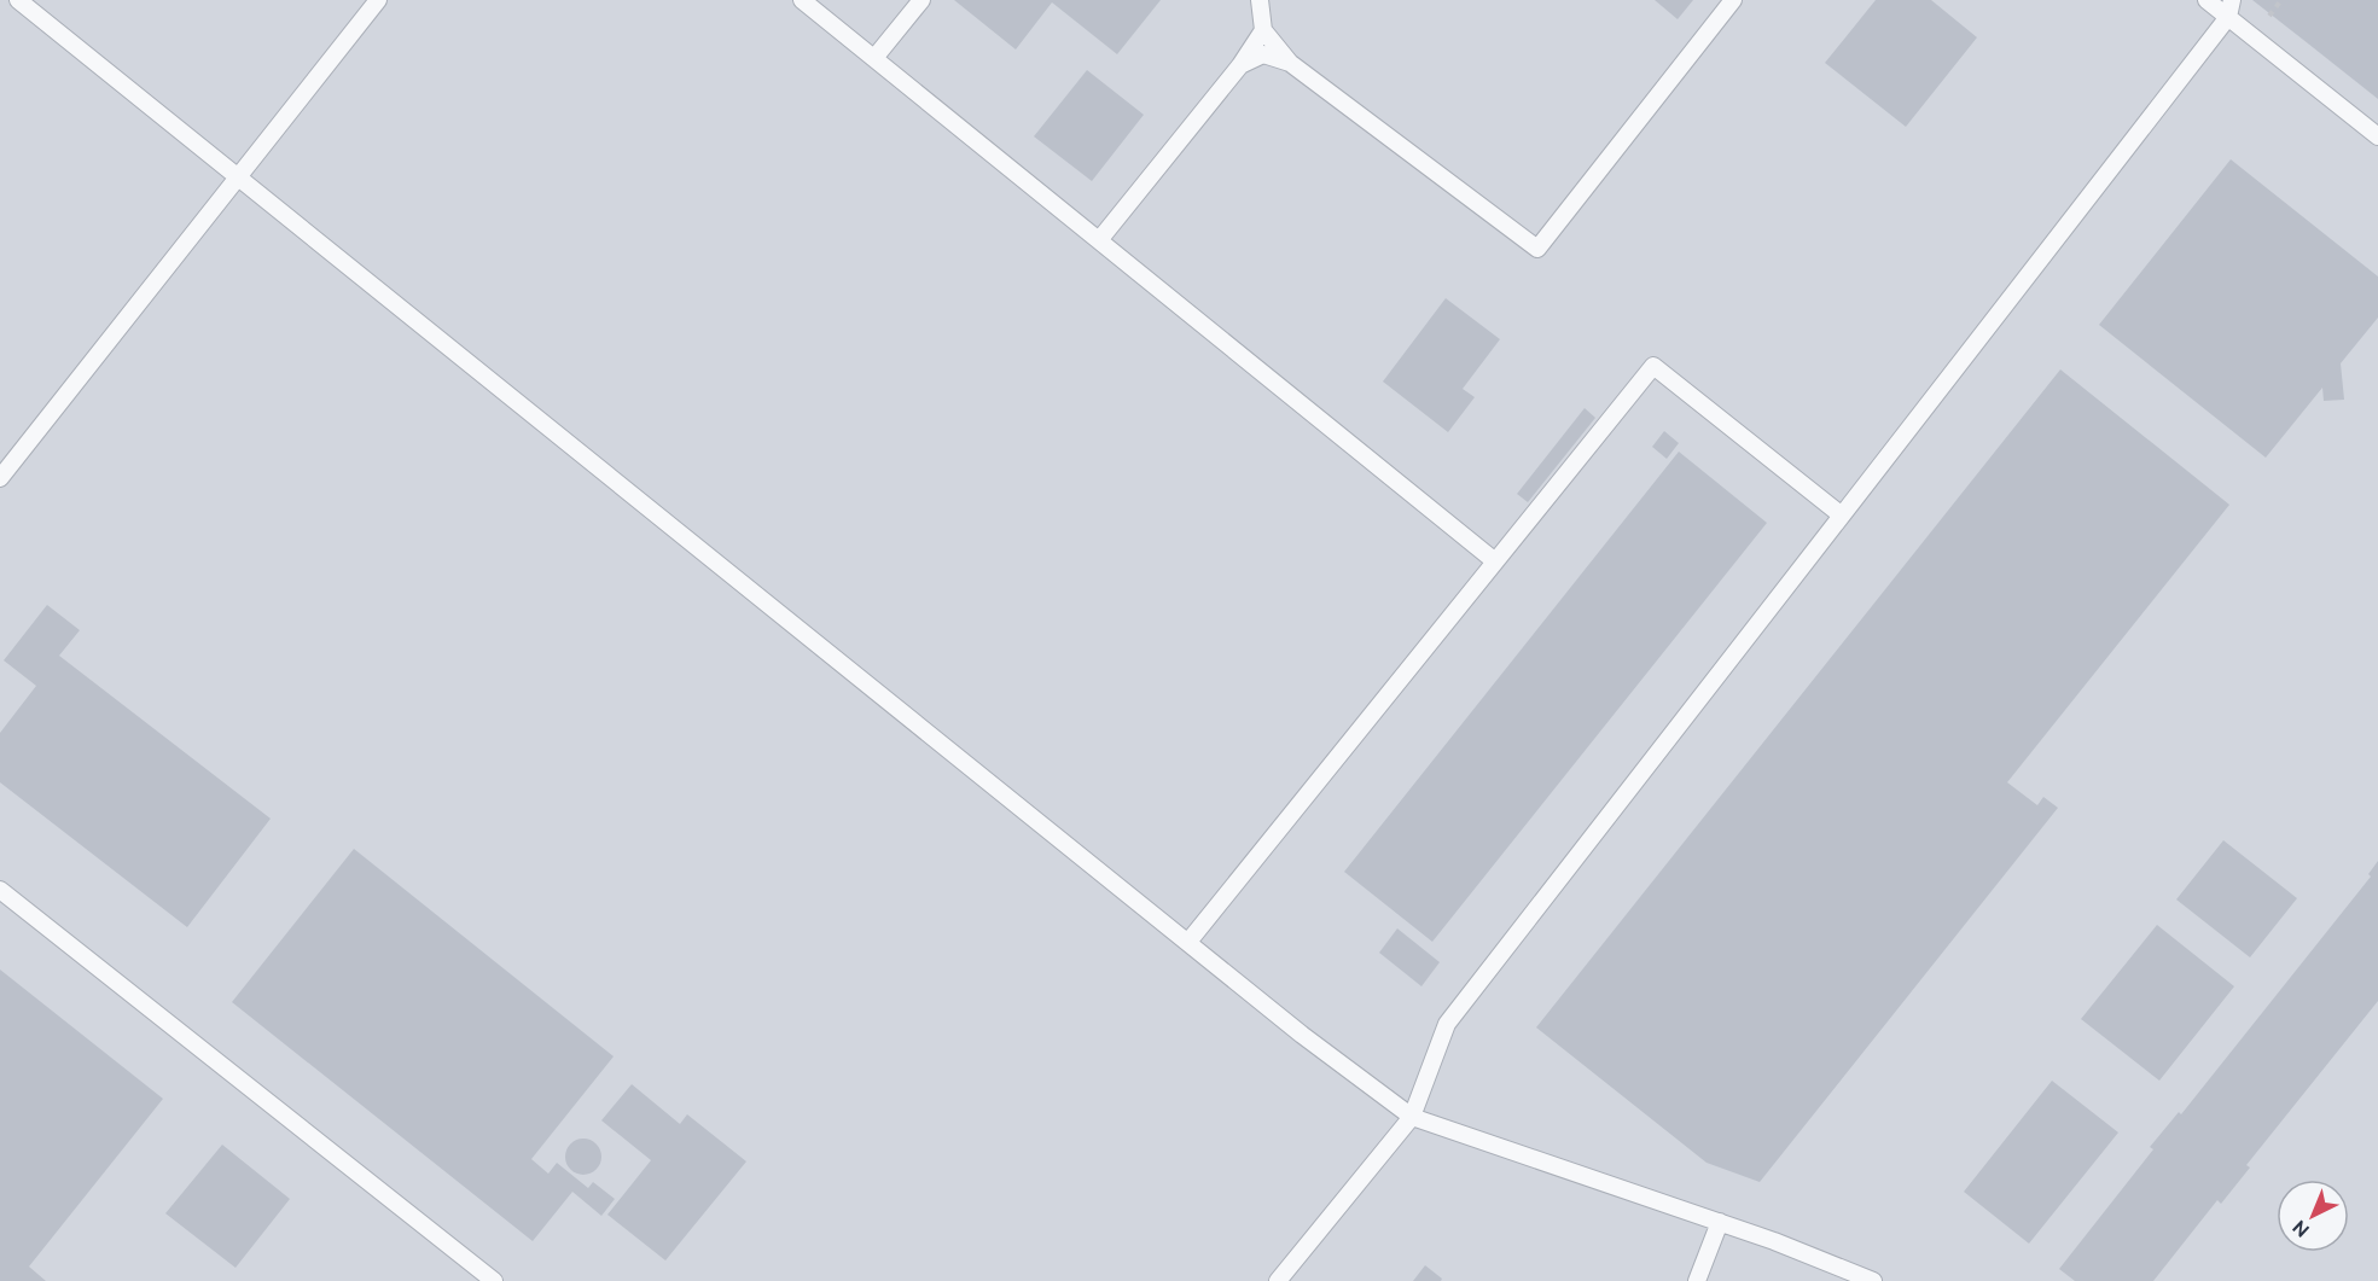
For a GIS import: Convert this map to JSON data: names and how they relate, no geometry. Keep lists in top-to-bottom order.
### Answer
{
  "north": "bottom left"
}
